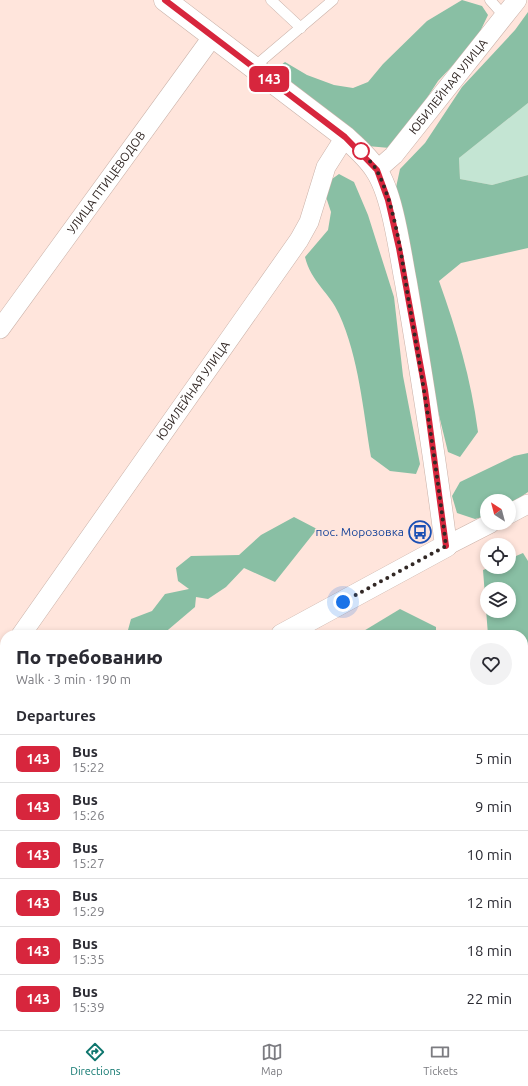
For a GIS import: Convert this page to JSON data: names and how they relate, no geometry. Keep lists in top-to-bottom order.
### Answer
{
  "streets": {
    "street": ["ЮБИЛЕЙНАЯ УЛИЦА", "УЛИЦА ПТИЦЕВОДОВ"]
  },
  "places": {
    "bus stop": ["пос. Морозовка"]
  },
  "lines": ["bus line 143"],
  "north": "top left",
  "page": {
    "on_map": "143",
    "heading": [
      ["По требованию", "Walk · 3 min · 190 m"],
      "Departures"
    ],
    "list": [
      {
        "mark": "143",
        "name": "Bus",
        "note": "15:22",
        "value": "5 min"
      },
      {
        "mark": "143",
        "name": "Bus",
        "note": "15:26",
        "value": "9 min"
      },
      {
        "mark": "143",
        "name": "Bus",
        "note": "15:27",
        "value": "10 min"
      },
      {
        "mark": "143",
        "name": "Bus",
        "note": "15:29",
        "value": "12 min"
      },
      {
        "mark": "143",
        "name": "Bus",
        "note": "15:35",
        "value": "18 min"
      },
      {
        "mark": "143",
        "name": "Bus",
        "note": "15:39",
        "value": "22 min"
      }
    ],
    "tabs": ["Directions", "Map", "Tickets"]
  }
}
